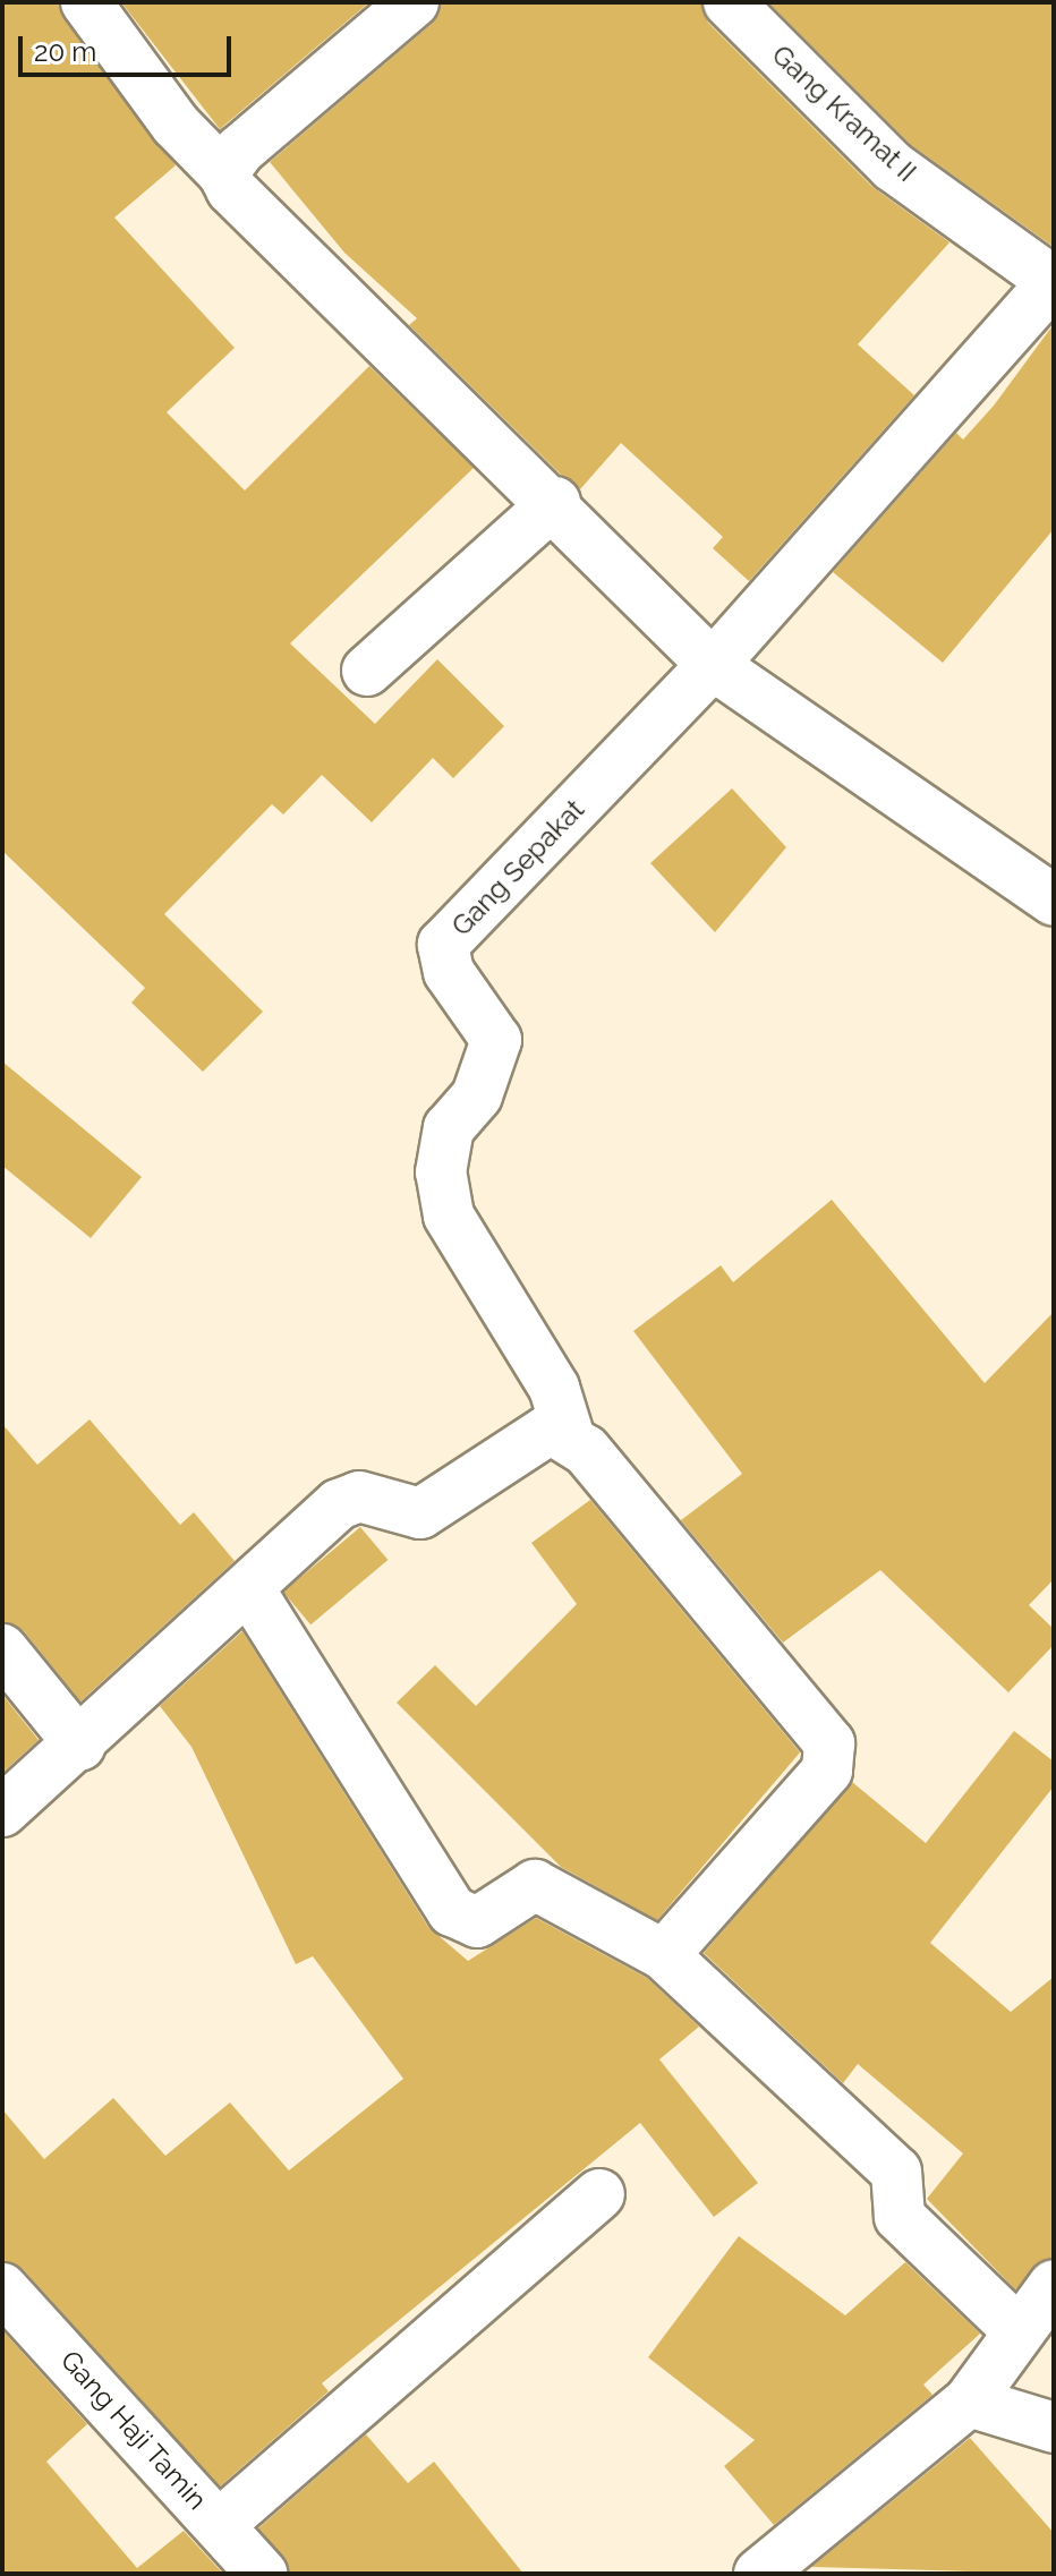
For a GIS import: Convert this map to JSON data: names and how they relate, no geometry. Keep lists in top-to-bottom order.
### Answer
{
  "streets": {
    "street": ["Gang Kramat II", "Gang Sepakat", "Gang Haji Tamin"]
  },
  "scale_bar": "20 m"
}
